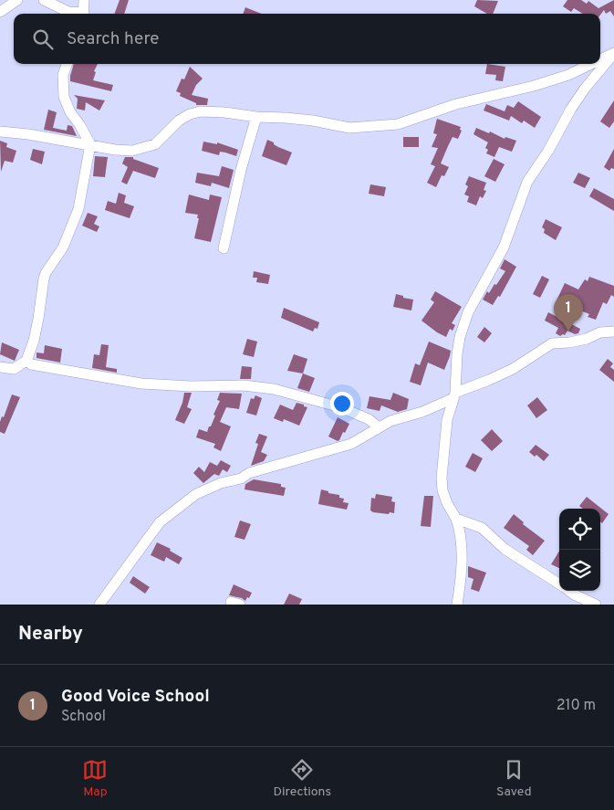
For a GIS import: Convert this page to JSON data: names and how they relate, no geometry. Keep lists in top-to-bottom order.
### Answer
{
  "page": {
    "search": "Search here",
    "pins": "1",
    "heading": "Nearby",
    "list": [
      {
        "mark": "1",
        "name": "Good Voice School",
        "note": "School",
        "value": "210 m"
      }
    ],
    "nav": ["Map", "Directions", "Saved"]
  }
}
